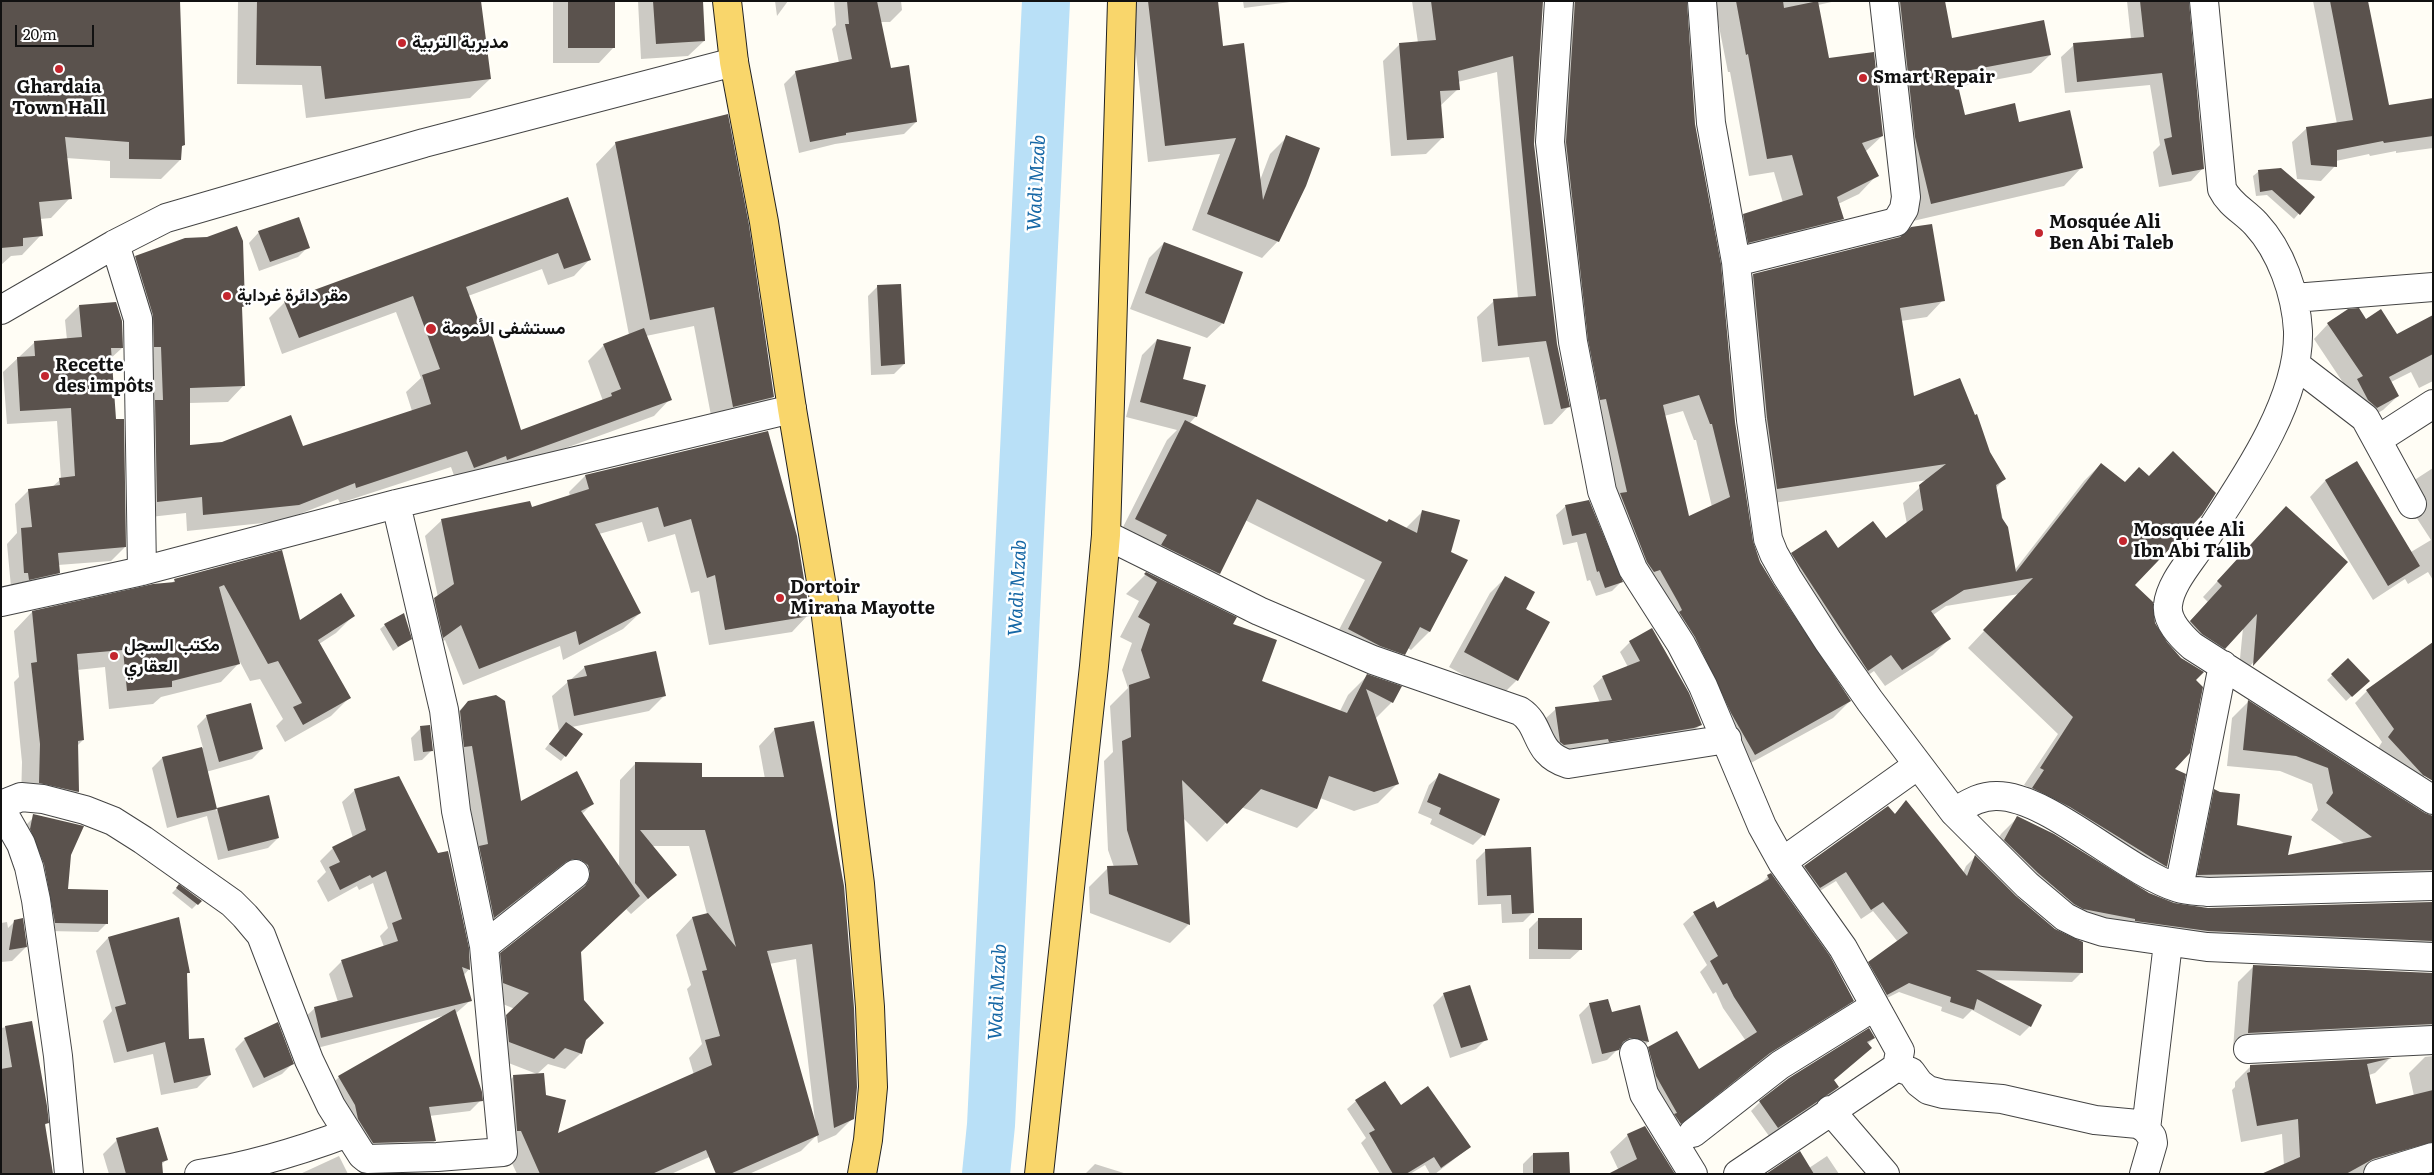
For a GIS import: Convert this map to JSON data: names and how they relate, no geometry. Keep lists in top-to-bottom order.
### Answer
{
  "water": ["Wadi Mzab"],
  "places": [
    "مديرية التربية",
    "Ghardaia Town Hall",
    "Smart Repair",
    "Mosquée Ali Ben Abi Taleb",
    "مقر دائرة غرداية",
    "مستشفى الأمومة",
    "Recette des impôts",
    "Mosquée Ali Ibn Abi Talib",
    "Dortoir Mirana Mayotte",
    "مكتب السجل العقاري"
  ],
  "scale_bar": "20 m"
}
